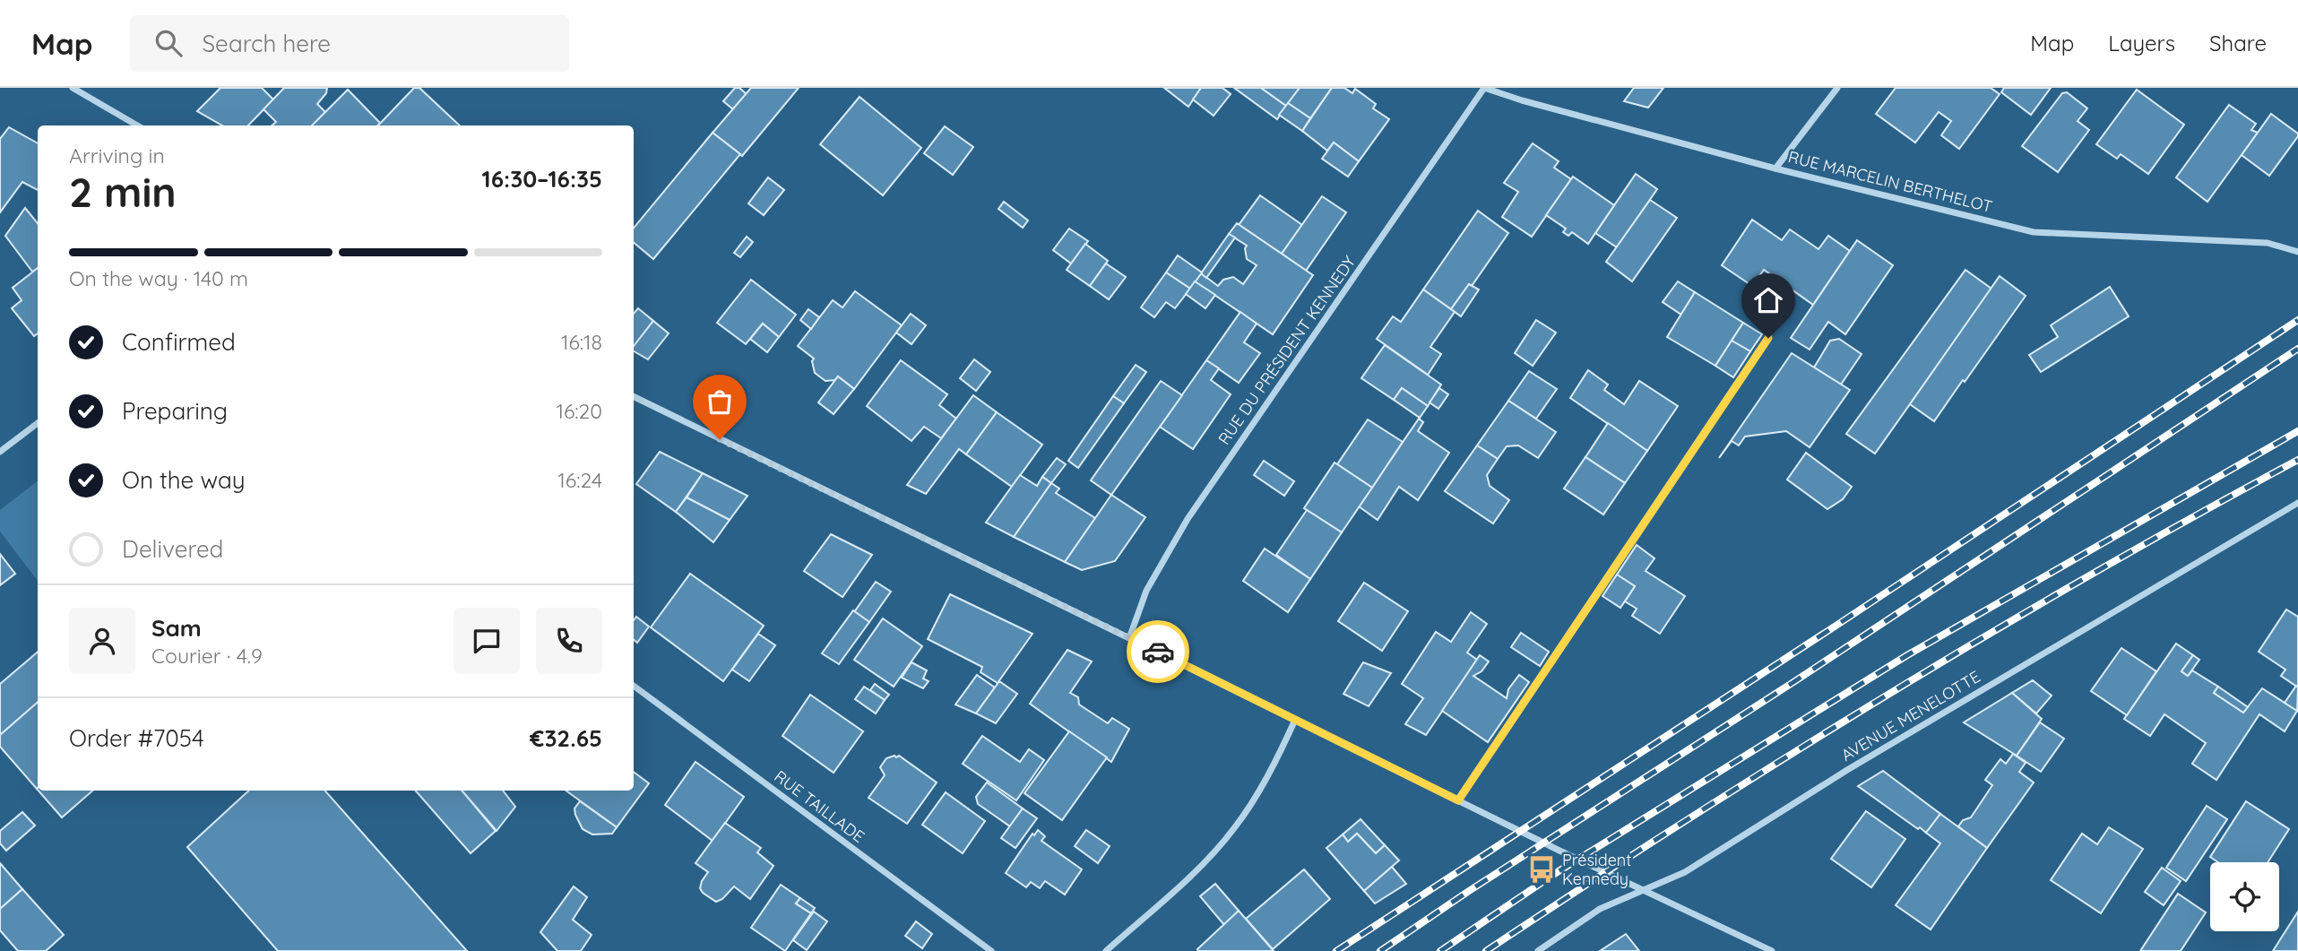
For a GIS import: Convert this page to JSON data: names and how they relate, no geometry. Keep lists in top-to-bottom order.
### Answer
{
  "streets": {
    "street": [
      "RUE MARCELIN BERTHELOT",
      "RUE DU PRÉSIDENT KENNEDY",
      "AVENUE MENELOTTE",
      "RUE TAILLADE"
    ]
  },
  "crossings": [
    ["RUE MARCELIN BERTHELOT", "RUE DU PRÉSIDENT KENNEDY"]
  ],
  "places": {
    "bus stop": ["Président Kennedy"]
  },
  "page": {
    "header": "Map",
    "search": "Search here",
    "nav": ["Map", "Layers", "Share"],
    "heading": ["2 min", "Arriving in", "16:30–16:35"],
    "panel": [
      "Sam",
      "Courier · 4.9",
      "Order #7054",
      "€32.65"
    ],
    "bar": "On the way · 140 m",
    "list": [
      ["Confirmed", "16:18"],
      ["Preparing", "16:20"],
      ["On the way", "16:24"],
      "Delivered"
    ]
  }
}
